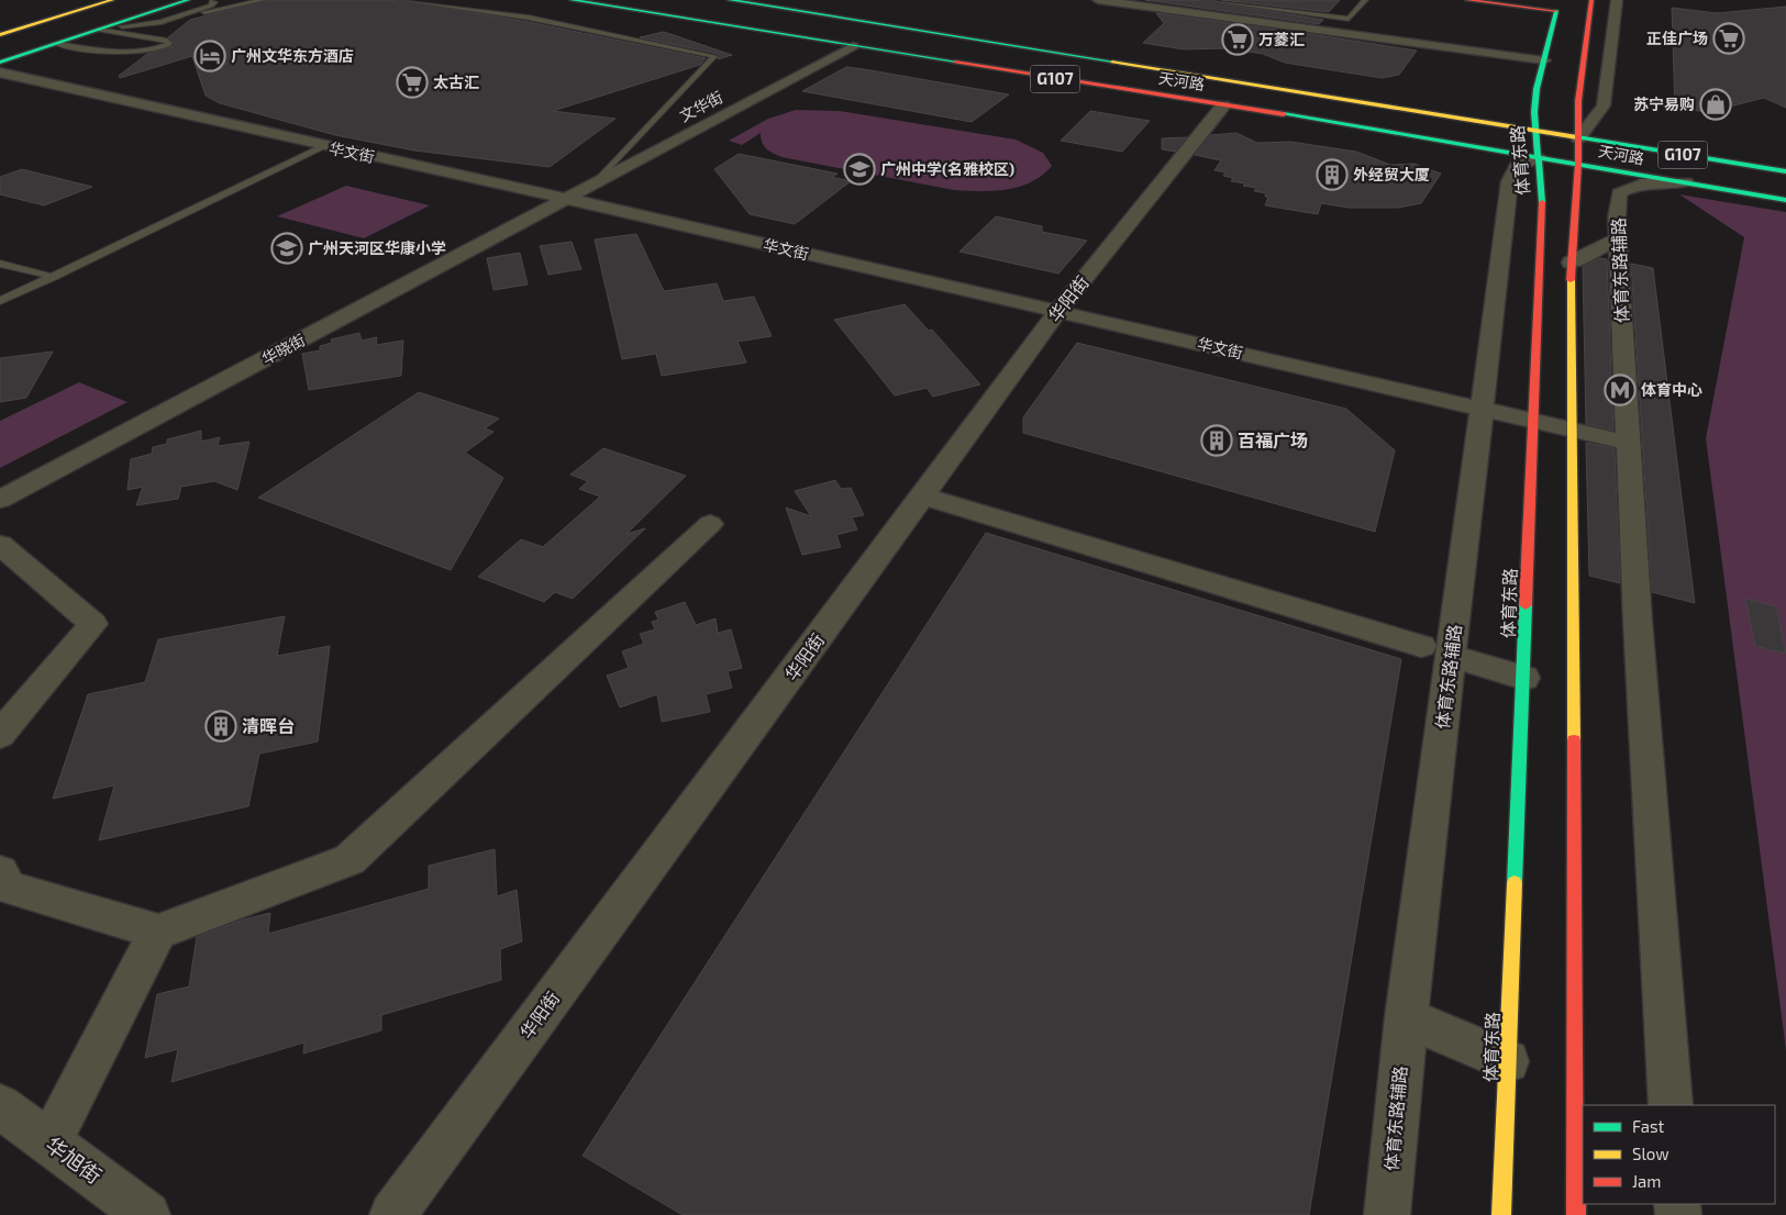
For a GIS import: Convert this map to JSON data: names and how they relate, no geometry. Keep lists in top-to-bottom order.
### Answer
{
  "streets": {
    "main road": ["G107", "天河路", "体育东路"],
    "street": [
      "文华街",
      "华文街",
      "体育东路辅路",
      "华阳街",
      "华晓街",
      "华旭街"
    ]
  },
  "crossings": [
    ["天河路", "文华街"],
    ["天河路", "体育东路"],
    ["天河路", "体育东路辅路"],
    ["天河路", "华阳街"],
    ["文华街", "华文街"],
    ["文华街", "华晓街"],
    ["华文街", "体育东路"],
    ["华文街", "体育东路辅路"],
    ["华文街", "华阳街"],
    ["华文街", "华晓街"],
    ["体育东路", "体育东路辅路"]
  ],
  "places": {
    "supermarket": ["正佳广场", "万菱汇", "太古汇"],
    "hotel": ["广州文华东方酒店"],
    "shop": ["苏宁易购"],
    "school or university": ["广州中学(名雅校区)", "广州天河区华康小学"],
    "building": ["外经贸大厦", "百福广场", "清晖台"],
    "metro station": ["体育中心"]
  },
  "legend": ["Fast", "Slow", "Jam"]
}
